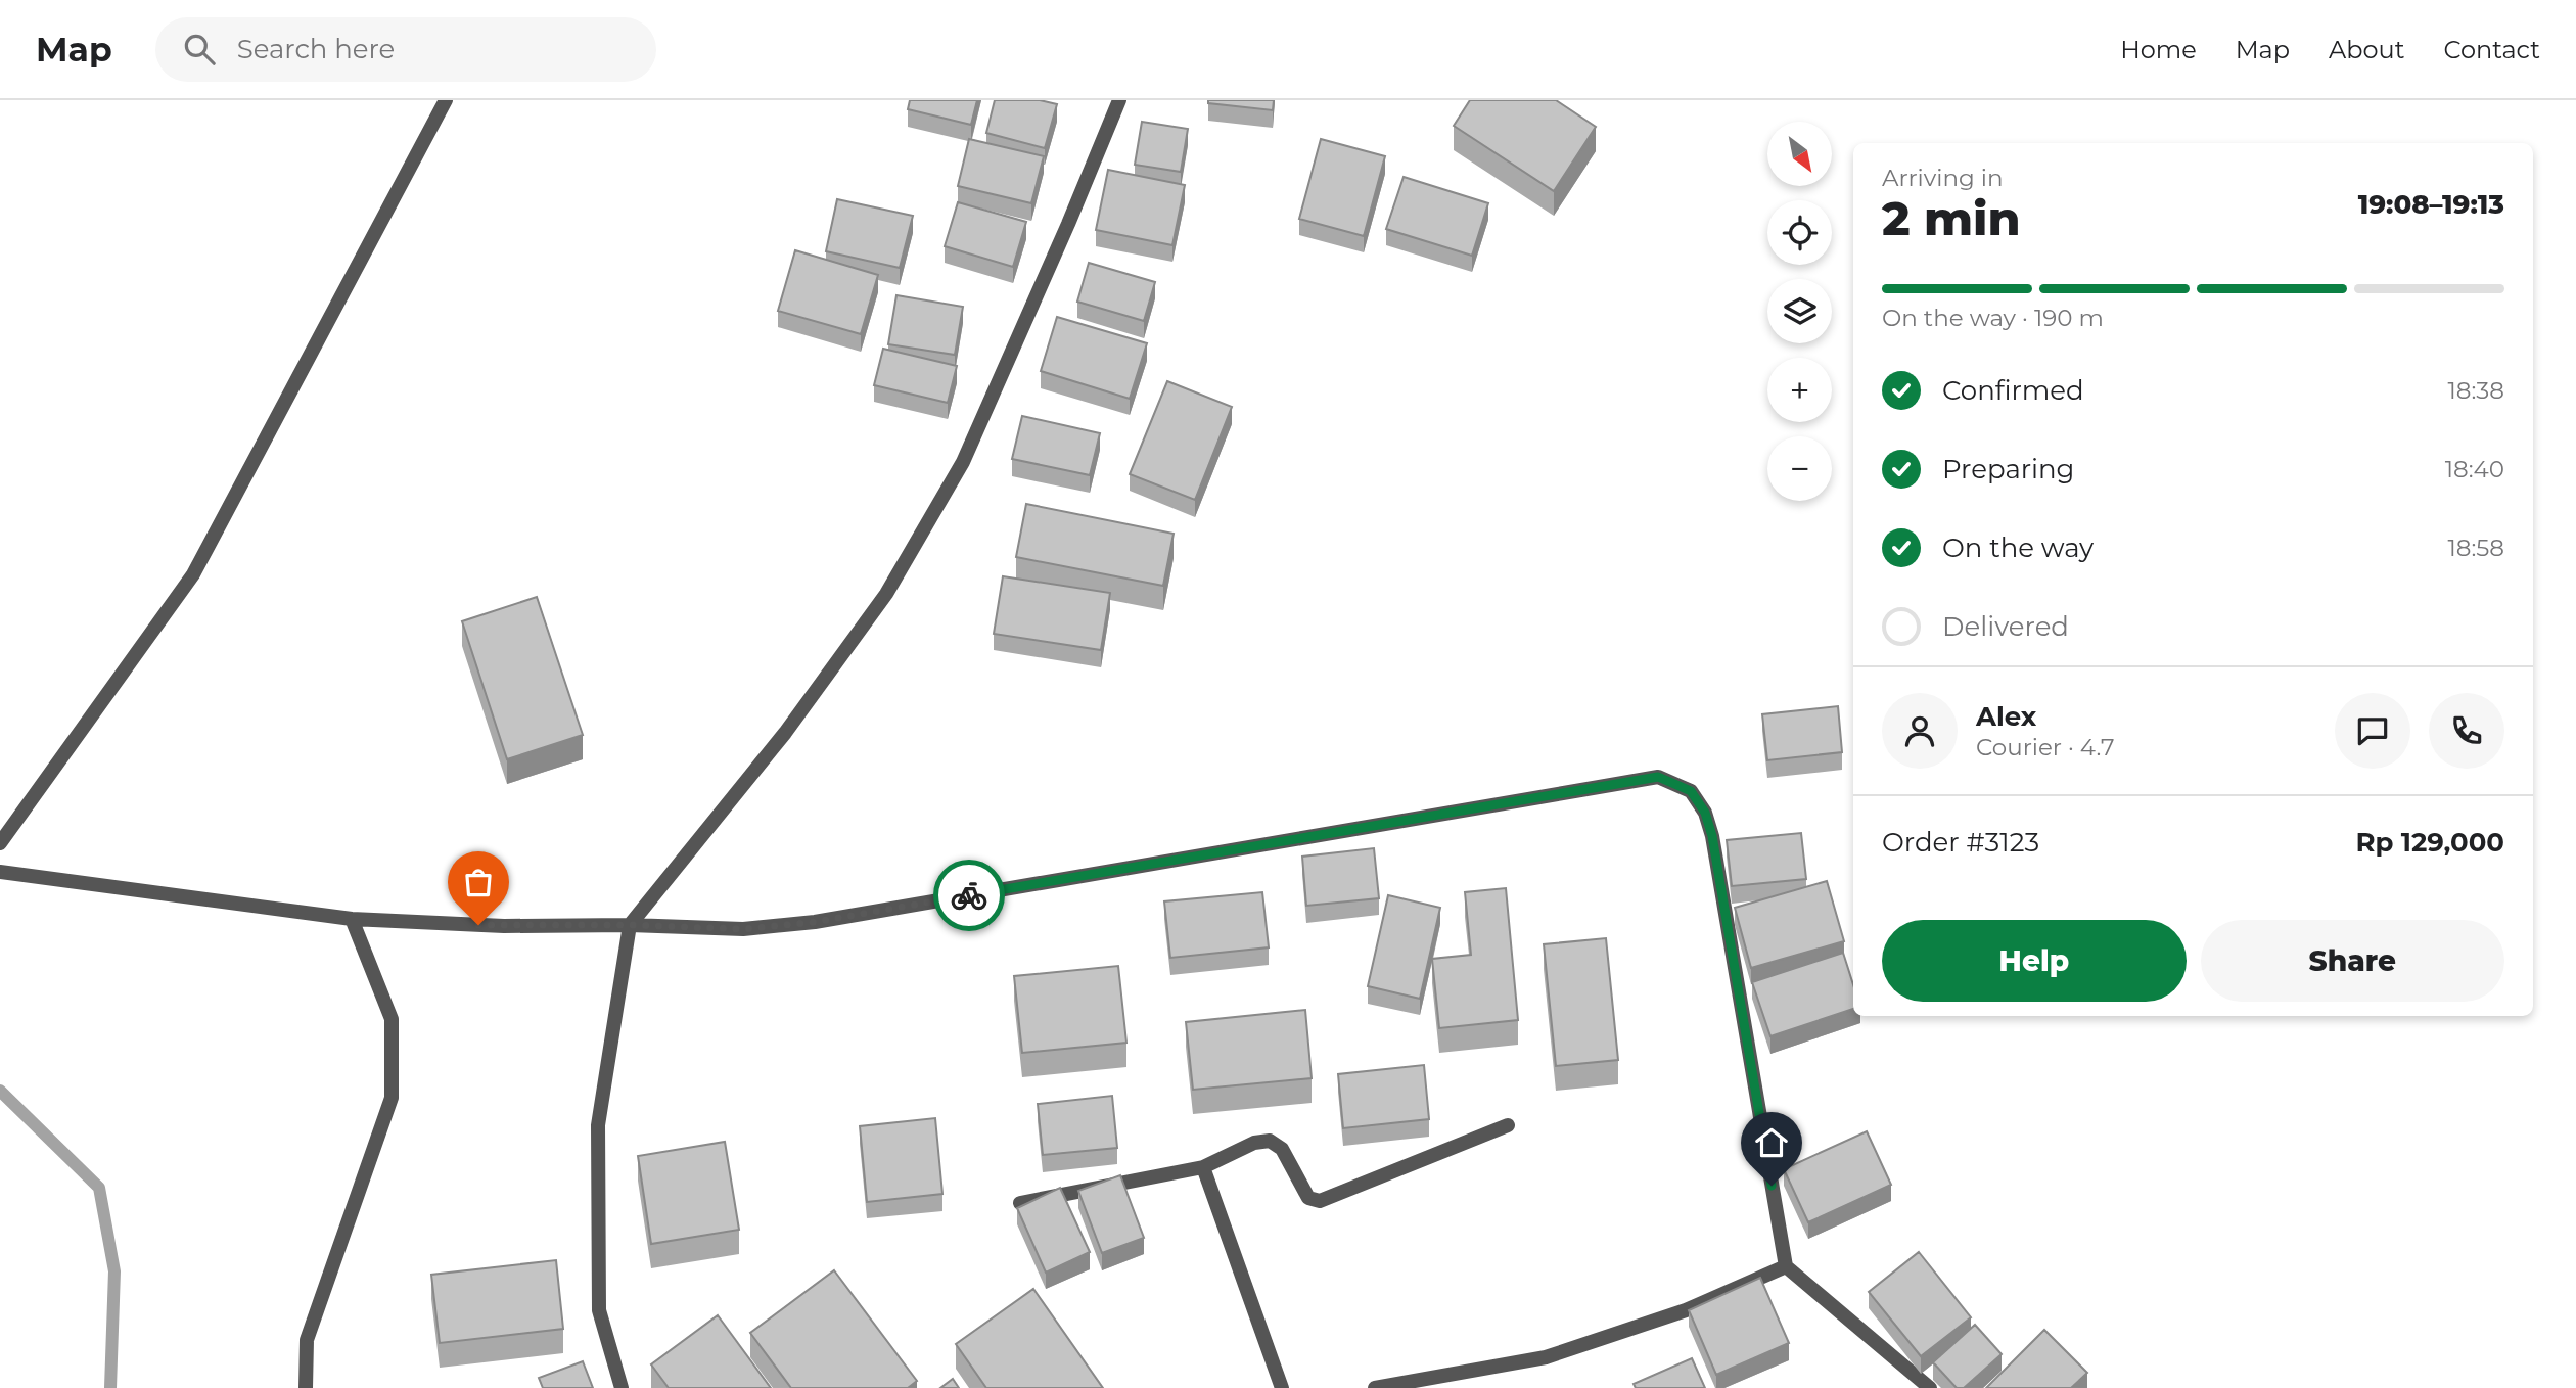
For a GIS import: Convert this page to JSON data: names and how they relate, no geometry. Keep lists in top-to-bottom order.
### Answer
{
  "north": "bottom right",
  "page": {
    "header": "Map",
    "search": "Search here",
    "nav": [
      "Home",
      "Map",
      "About",
      "Contact"
    ],
    "map_buttons": ["+", "−"],
    "heading": ["2 min", "Arriving in", "19:08–19:13"],
    "panel": [
      "Alex",
      "Courier · 4.7",
      "Order #3123",
      "Rp 129,000"
    ],
    "bar": "On the way · 190 m",
    "list": [
      ["Confirmed", "18:38"],
      ["Preparing", "18:40"],
      ["On the way", "18:58"],
      "Delivered"
    ],
    "buttons": ["Help", "Share"]
  }
}
